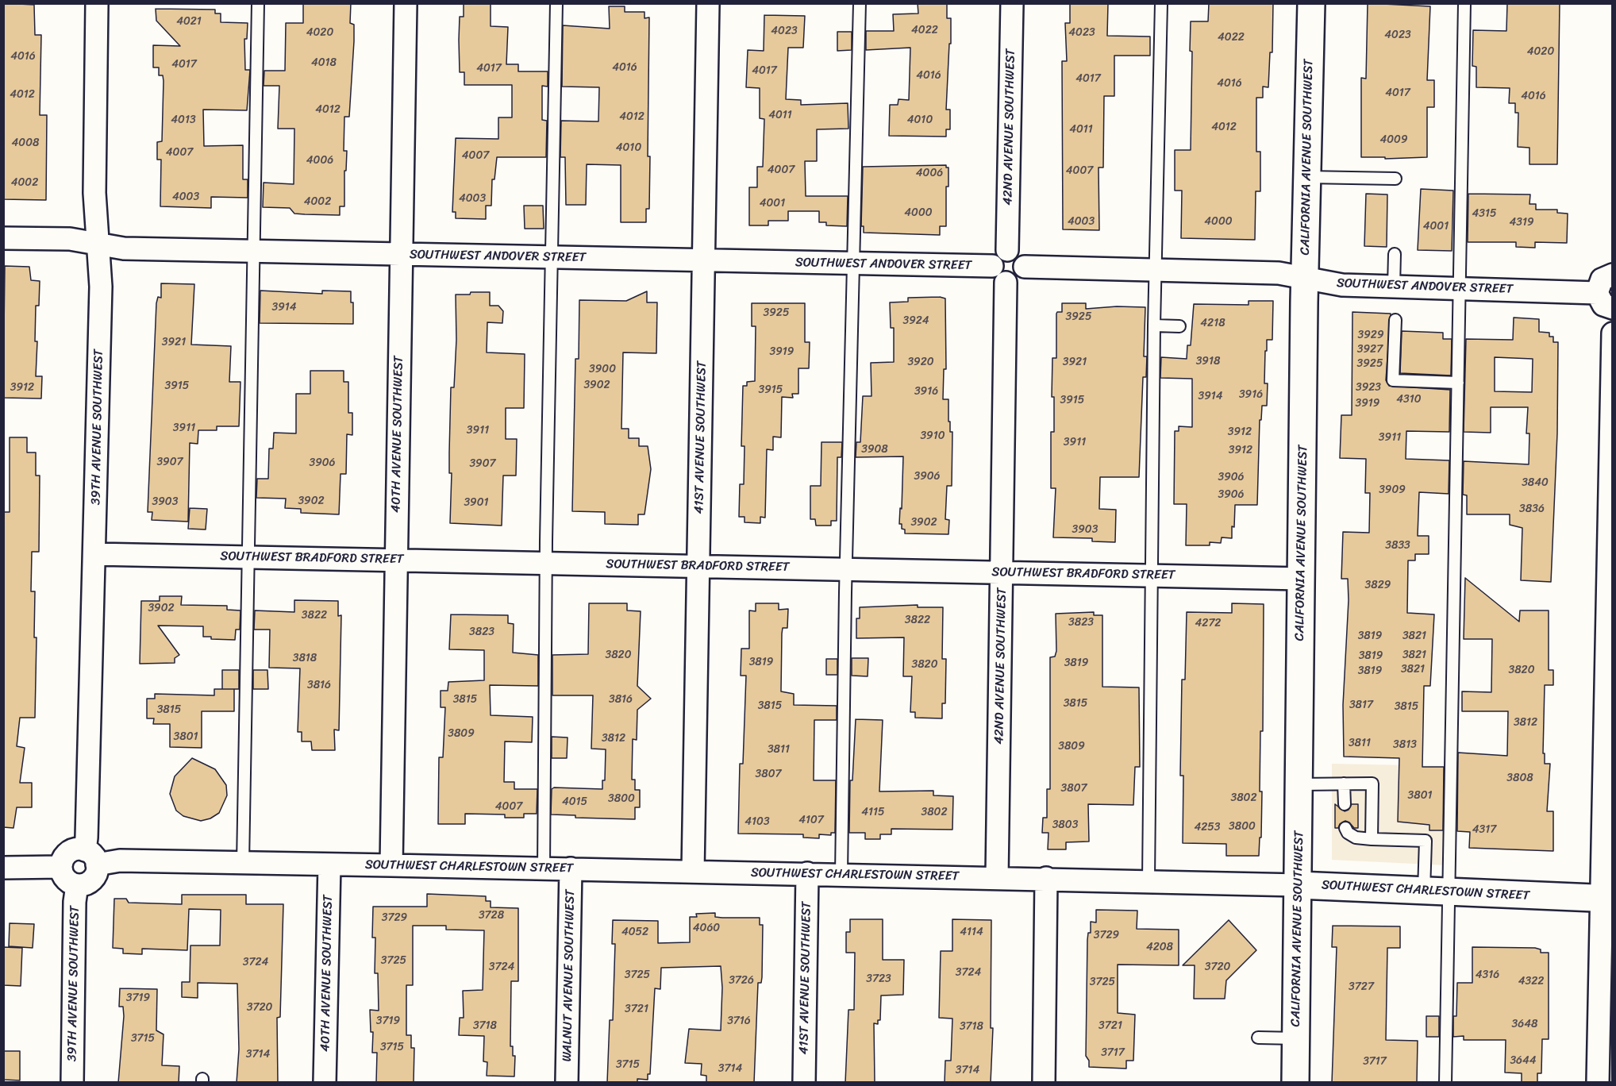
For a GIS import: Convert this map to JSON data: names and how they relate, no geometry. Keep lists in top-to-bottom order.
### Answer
{
  "streets": {
    "main road": ["CALIFORNIA AVENUE SOUTHWEST", "SOUTHWEST CHARLESTOWN STREET"],
    "street": [
      "42ND AVENUE SOUTHWEST",
      "SOUTHWEST ANDOVER STREET",
      "39TH AVENUE SOUTHWEST",
      "40TH AVENUE SOUTHWEST",
      "41ST AVENUE SOUTHWEST",
      "SOUTHWEST BRADFORD STREET",
      "WALNUT AVENUE SOUTHWEST"
    ]
  },
  "crossings": [
    ["42ND AVENUE SOUTHWEST", "SOUTHWEST ANDOVER STREET"],
    ["42ND AVENUE SOUTHWEST", "SOUTHWEST BRADFORD STREET"],
    ["42ND AVENUE SOUTHWEST", "SOUTHWEST CHARLESTOWN STREET"],
    ["CALIFORNIA AVENUE SOUTHWEST", "SOUTHWEST ANDOVER STREET"],
    ["CALIFORNIA AVENUE SOUTHWEST", "SOUTHWEST BRADFORD STREET"],
    ["CALIFORNIA AVENUE SOUTHWEST", "SOUTHWEST CHARLESTOWN STREET"],
    ["SOUTHWEST ANDOVER STREET", "39TH AVENUE SOUTHWEST"],
    ["SOUTHWEST ANDOVER STREET", "40TH AVENUE SOUTHWEST"],
    ["SOUTHWEST ANDOVER STREET", "41ST AVENUE SOUTHWEST"],
    ["39TH AVENUE SOUTHWEST", "SOUTHWEST BRADFORD STREET"],
    ["39TH AVENUE SOUTHWEST", "SOUTHWEST CHARLESTOWN STREET"],
    ["40TH AVENUE SOUTHWEST", "SOUTHWEST BRADFORD STREET"],
    ["40TH AVENUE SOUTHWEST", "SOUTHWEST CHARLESTOWN STREET"],
    ["41ST AVENUE SOUTHWEST", "SOUTHWEST BRADFORD STREET"],
    ["41ST AVENUE SOUTHWEST", "SOUTHWEST CHARLESTOWN STREET"],
    ["SOUTHWEST CHARLESTOWN STREET", "WALNUT AVENUE SOUTHWEST"]
  ],
  "house_numbers": [
    "4021",
    "4022",
    "4023",
    "4020",
    "4023",
    "4023",
    "4022",
    "4020",
    "4016",
    "4018",
    "4017",
    "4016",
    "4017",
    "4017",
    "4016",
    "4017",
    "4016",
    "4017",
    "4012",
    "4016",
    "4012",
    "4011",
    "4012",
    "4013",
    "4010",
    "4012",
    "4011",
    "4009",
    "4008",
    "4010",
    "4007",
    "4007",
    "4006",
    "4007",
    "4007",
    "4006",
    "4002",
    "4003",
    "4003",
    "4002",
    "4001",
    "4000",
    "4315",
    "4003",
    "4000",
    "4319",
    "4001",
    "3914",
    "3925",
    "3925",
    "3924",
    "4218",
    "3929",
    "3921",
    "3927",
    "3919",
    "3918",
    "3920",
    "3921",
    "3925",
    "3900",
    "3902",
    "3915",
    "3912",
    "3923",
    "3915",
    "3916",
    "3916",
    "3914",
    "4310",
    "3915",
    "3919",
    "3911",
    "3911",
    "3912",
    "3910",
    "3911",
    "3911",
    "3908",
    "3912",
    "3907",
    "3906",
    "3907",
    "3906",
    "3906",
    "3840",
    "3909",
    "3906",
    "3902",
    "3903",
    "3901",
    "3836",
    "3902",
    "3903",
    "3833",
    "3829",
    "3902",
    "3822",
    "3822",
    "3823",
    "4272",
    "3823",
    "3819",
    "3821",
    "3820",
    "3821",
    "3819",
    "3818",
    "3819",
    "3819",
    "3820",
    "3821",
    "3820",
    "3819",
    "3816",
    "3815",
    "3816",
    "3815",
    "3817",
    "3815",
    "3815",
    "3815",
    "3812",
    "3809",
    "3801",
    "3812",
    "3811",
    "3813",
    "3809",
    "3811",
    "3807",
    "3808",
    "3807",
    "3801",
    "3802",
    "3800",
    "4015",
    "4007",
    "4115",
    "3802",
    "4107",
    "4103",
    "3803",
    "3800",
    "4253",
    "4317",
    "3728",
    "3729",
    "4060",
    "4052",
    "4114",
    "3729",
    "4208",
    "3725",
    "3724",
    "3724",
    "3720",
    "3724",
    "3725",
    "4316",
    "3723",
    "3726",
    "4322",
    "3725",
    "3727",
    "3719",
    "3720",
    "3721",
    "3719",
    "3716",
    "3648",
    "3718",
    "3721",
    "3718",
    "3715",
    "3715",
    "3717",
    "3714",
    "3644",
    "3717",
    "3715",
    "3714",
    "3714"
  ]
}
